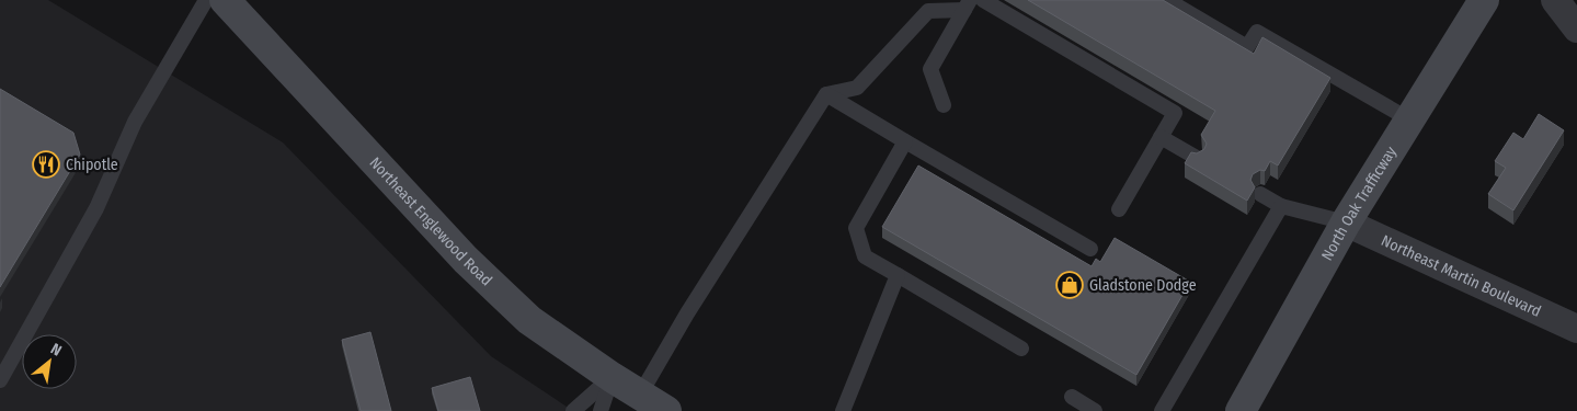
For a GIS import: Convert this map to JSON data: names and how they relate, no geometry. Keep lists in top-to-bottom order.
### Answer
{
  "streets": {
    "main road": ["North Oak Trafficway", "Northeast Englewood Road"],
    "street": ["Northeast Martin Boulevard"]
  },
  "crossings": [
    ["North Oak Trafficway", "Northeast Martin Boulevard"]
  ],
  "places": {
    "restaurant": ["Chipotle"],
    "shop": ["Gladstone Dodge"]
  },
  "north": "top right"
}
